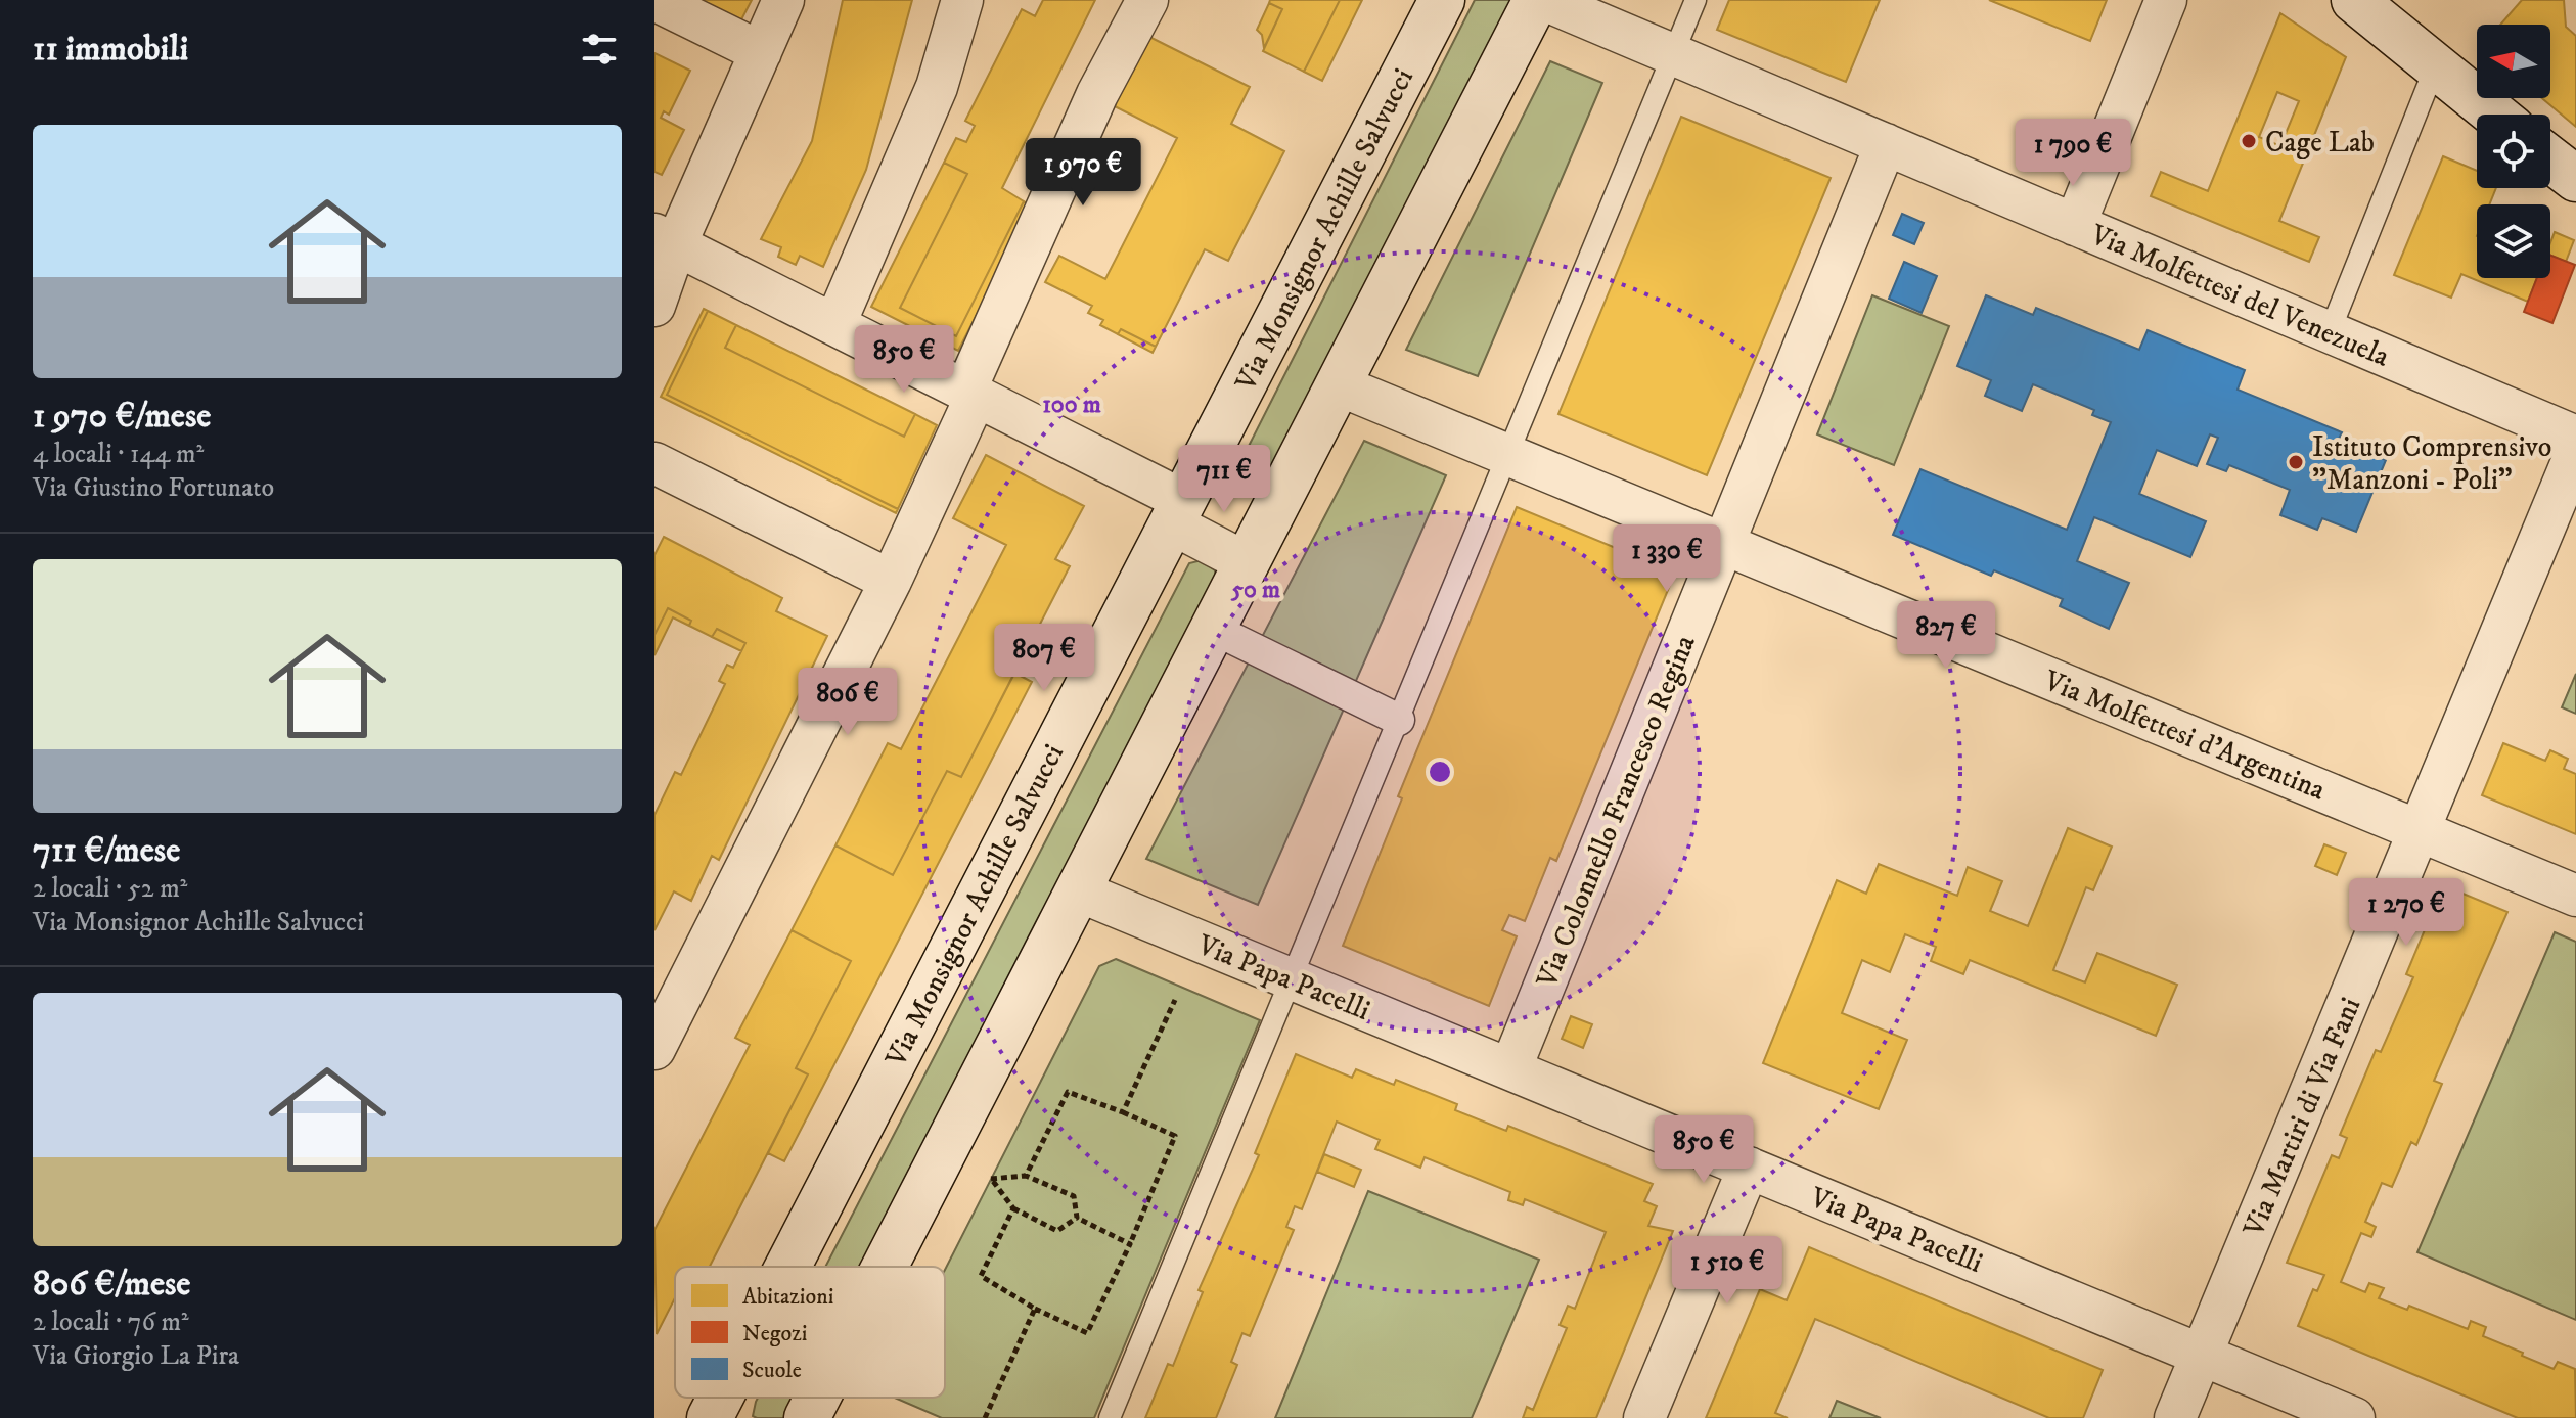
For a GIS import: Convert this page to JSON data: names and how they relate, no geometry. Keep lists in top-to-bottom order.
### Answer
{
  "streets": {
    "main road": ["Via Monsignor Achille Salvucci"],
    "street": [
      "Via Molfettesi del Venezuela",
      "Via Molfettesi d'Argentina",
      "Via Colonnello Francesco Regina",
      "Via Papa Pacelli",
      "Via Martiri di Via Fani"
    ]
  },
  "crossings": [
    ["Via Molfettesi del Venezuela", "Via Colonnello Francesco Regina"],
    ["Via Molfettesi d'Argentina", "Via Colonnello Francesco Regina"],
    ["Via Molfettesi d'Argentina", "Via Martiri di Via Fani"],
    ["Via Colonnello Francesco Regina", "Via Papa Pacelli"],
    ["Via Papa Pacelli", "Via Martiri di Via Fani"]
  ],
  "places": ["Cage Lab", "Istituto Comprensivo \"Manzoni - Poli\""],
  "legend": ["Abitazioni", "Negozi", "Scuole"],
  "north": "left",
  "page": {
    "heading": "11 immobili",
    "list": [
      {
        "name": "1 970 €/mese",
        "note": "4 locali · 144 m² · Via Giustino Fortunato"
      },
      {
        "name": "711 €/mese",
        "note": "2 locali · 52 m² · Via Monsignor Achille Salvucci"
      },
      {
        "name": "806 €/mese",
        "note": "2 locali · 76 m² · Via Giorgio La Pira"
      }
    ],
    "price": [
      "1 790 €",
      "1 970 €",
      "850 €",
      "711 €",
      "1 330 €",
      "827 €",
      "807 €",
      "806 €",
      "1 270 €",
      "850 €",
      "1 510 €"
    ]
  },
  "rings": ["100 m", "50 m"]
}
